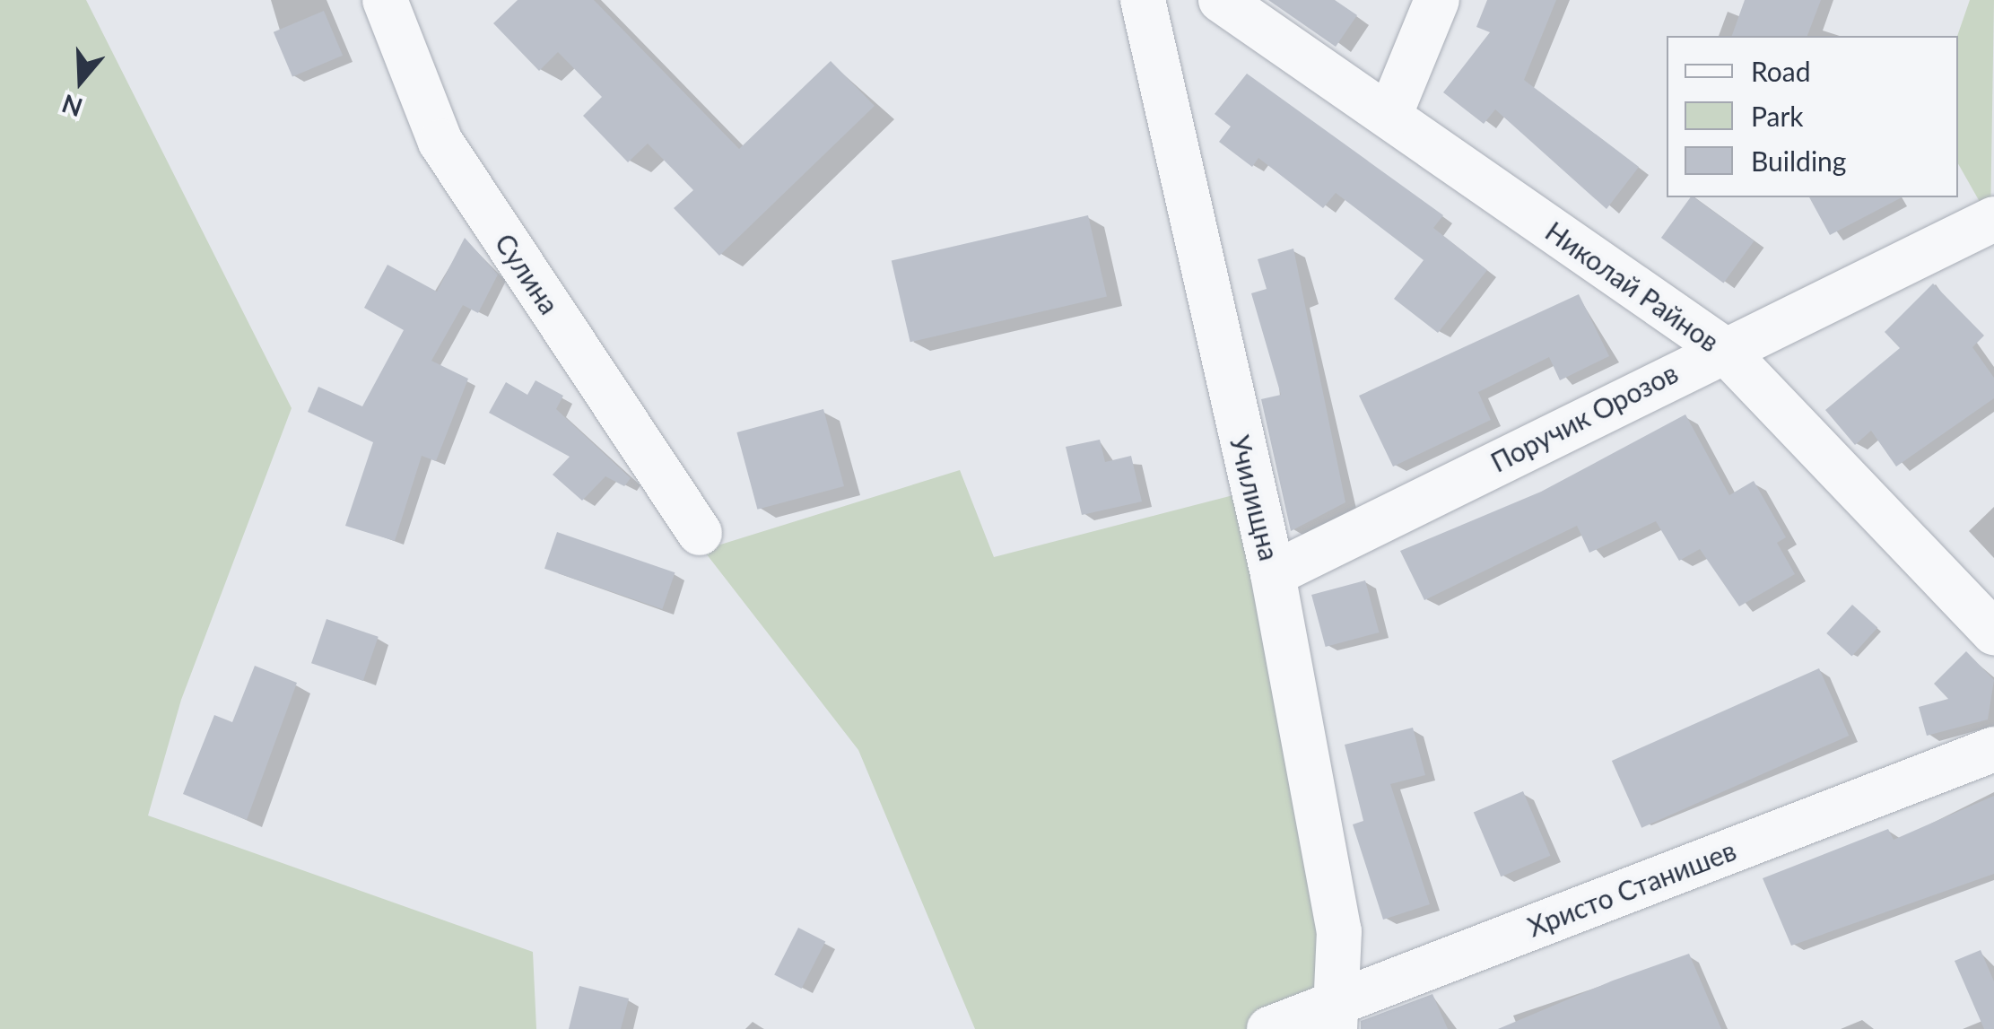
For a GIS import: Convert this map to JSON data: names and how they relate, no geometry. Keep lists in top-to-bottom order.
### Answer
{
  "streets": {
    "street": [
      "Сулина",
      "Николай Райнов",
      "Поручик Орозов",
      "Училищна",
      "Христо Станишев"
    ]
  },
  "crossings": [
    ["Николай Райнов", "Поручик Орозов"],
    ["Поручик Орозов", "Училищна"],
    ["Училищна", "Христо Станишев"]
  ],
  "legend": ["Road", "Park", "Building"],
  "north": "bottom"
}
